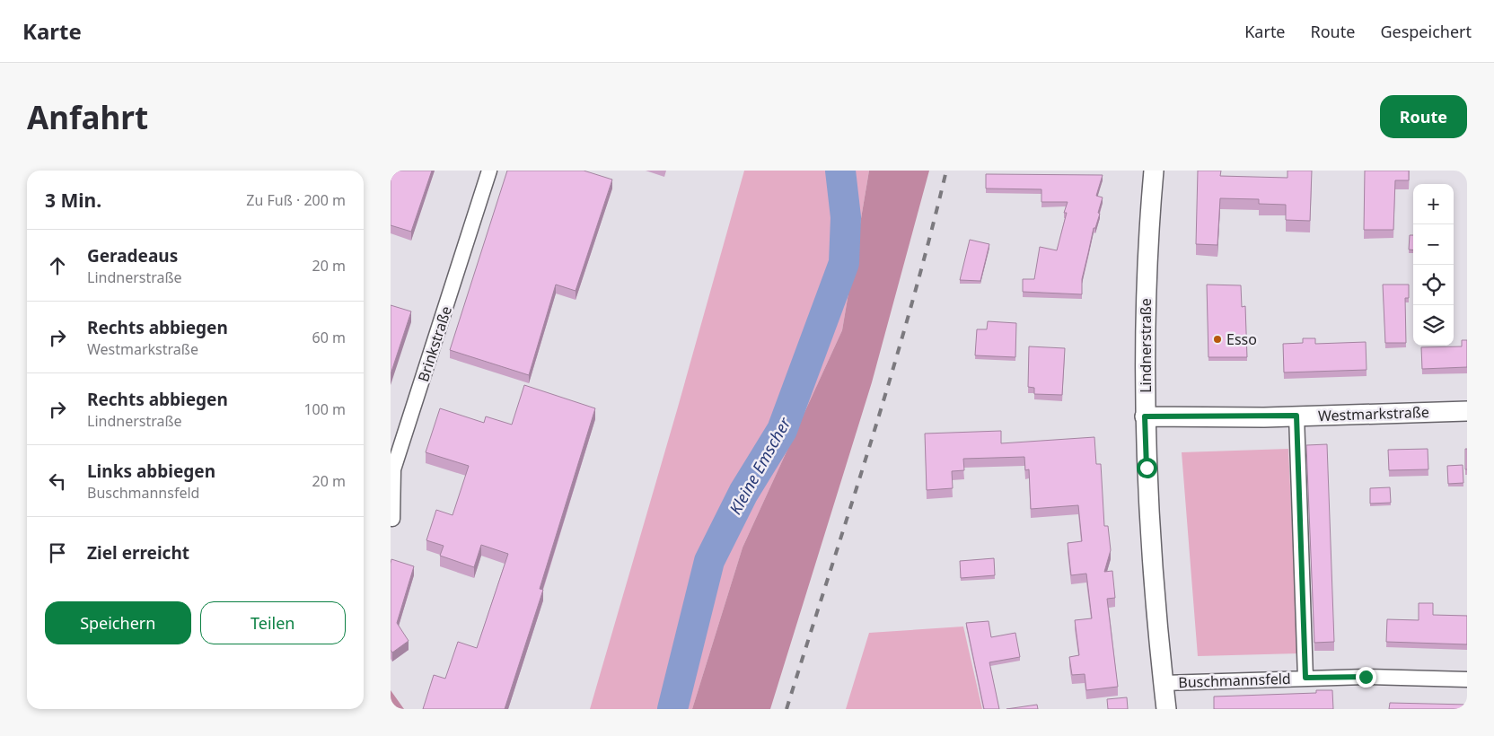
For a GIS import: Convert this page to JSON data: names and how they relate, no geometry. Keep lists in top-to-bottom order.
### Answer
{
  "streets": {
    "street": [
      "Brinkstraße",
      "Lindnerstraße",
      "Westmarkstraße",
      "Buschmannsfeld"
    ]
  },
  "crossings": [
    ["Lindnerstraße", "Westmarkstraße"],
    ["Lindnerstraße", "Buschmannsfeld"]
  ],
  "water": ["Kleine Emscher"],
  "places": ["Esso"],
  "page": {
    "header": "Karte",
    "nav": ["Karte", "Route", "Gespeichert"],
    "buttons": [
      "Route",
      ["Speichern", "Teilen"]
    ],
    "title": "Anfahrt",
    "heading": ["3 Min.", "Zu Fuß · 200 m"],
    "map_buttons": ["+", "−"],
    "list": [
      ["Geradeaus", "Lindnerstraße", "20 m"],
      ["Rechts abbiegen", "Westmarkstraße", "60 m"],
      ["Rechts abbiegen", "Lindnerstraße", "100 m"],
      ["Links abbiegen", "Buschmannsfeld", "20 m"],
      "Ziel erreicht"
    ]
  }
}
